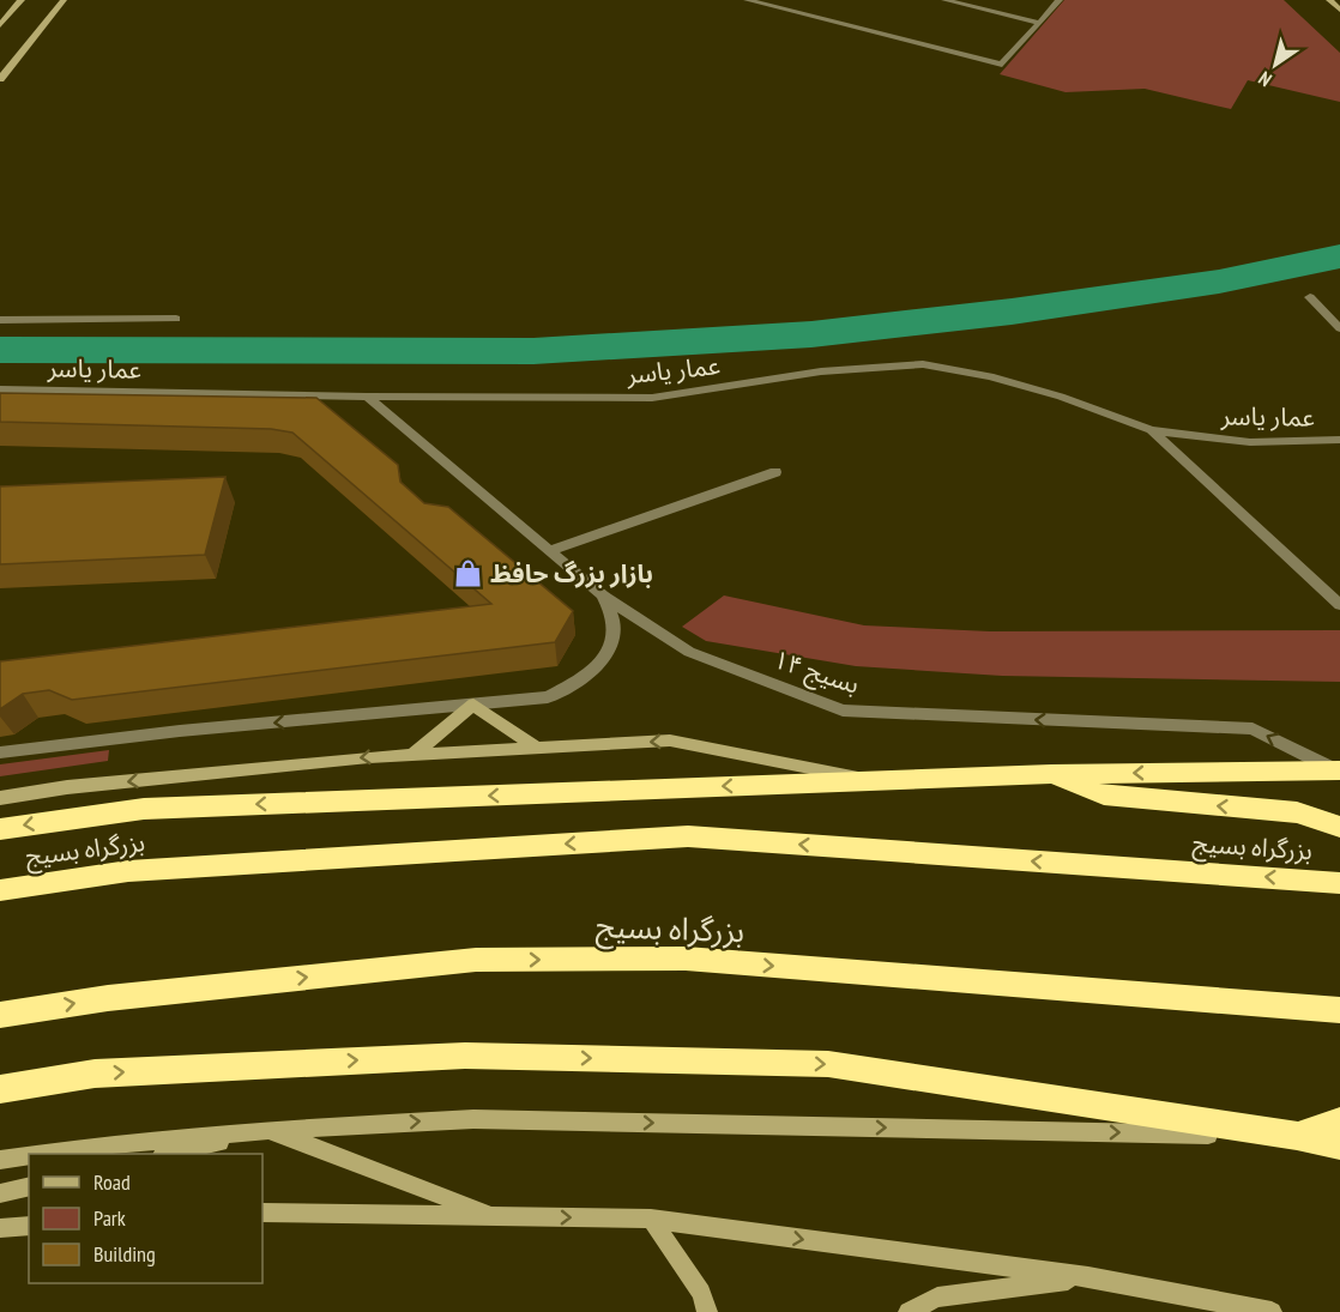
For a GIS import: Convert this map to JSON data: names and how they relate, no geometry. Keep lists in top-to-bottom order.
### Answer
{
  "streets": {
    "highway": ["بزرگراه بسیج"],
    "street": ["عمار یاسر", "بسیج ۱۴"]
  },
  "crossings": [
    ["عمار یاسر", "بسیج ۱۴"]
  ],
  "one_way": ["بسیج ۱۴"],
  "places": {
    "shop": ["بازار بزرگ حافظ"]
  },
  "legend": ["Road", "Park", "Building"],
  "north": "bottom left"
}
